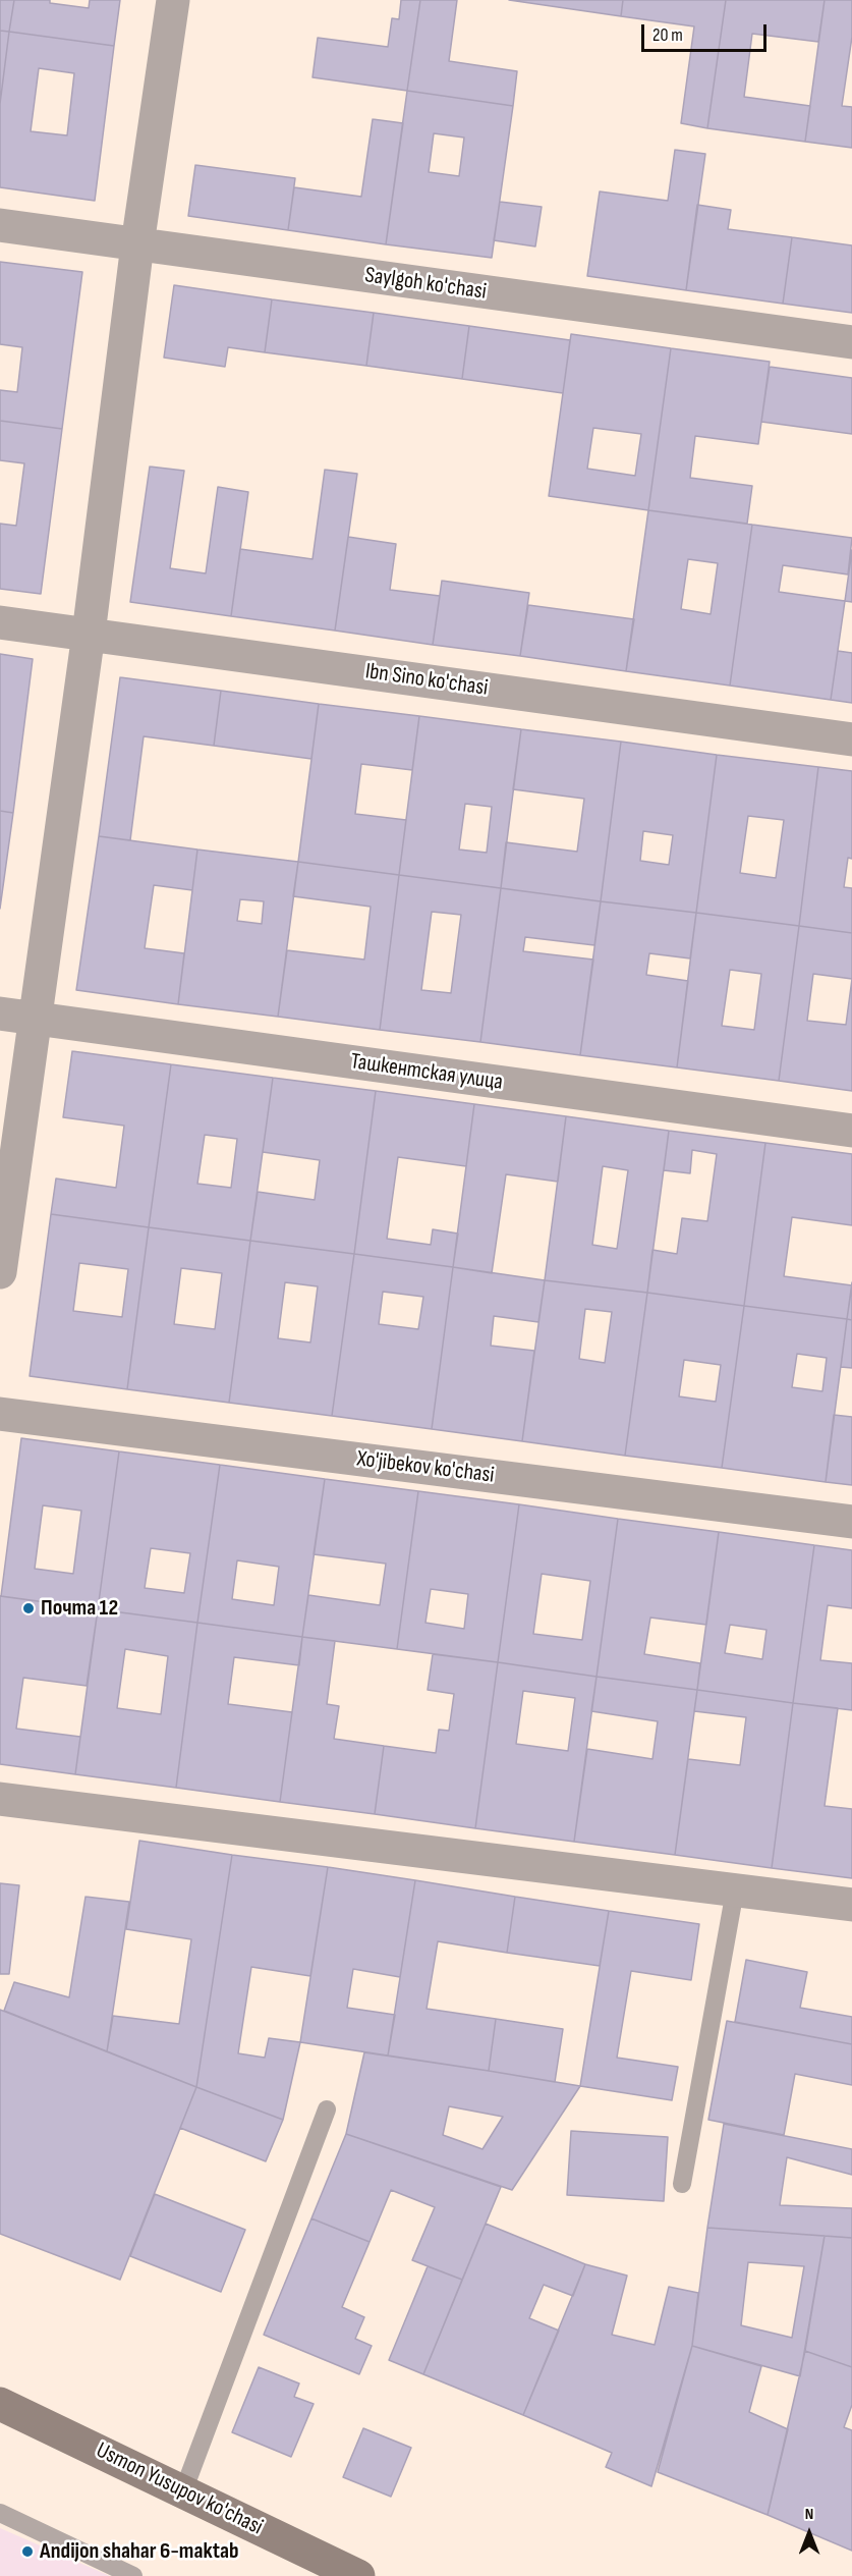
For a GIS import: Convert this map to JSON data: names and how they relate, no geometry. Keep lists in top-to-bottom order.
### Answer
{
  "streets": {
    "main road": ["Usmon Yusupov ko'chasi"],
    "street": [
      "Saylgoh ko'chasi",
      "Ibn Sino ko'chasi",
      "Ташкентская улица",
      "Xo'jibekov ko'chasi"
    ]
  },
  "places": ["Почта 12", "Andijon shahar 6-maktab"],
  "scale_bar": "20 m",
  "north": "top"
}
